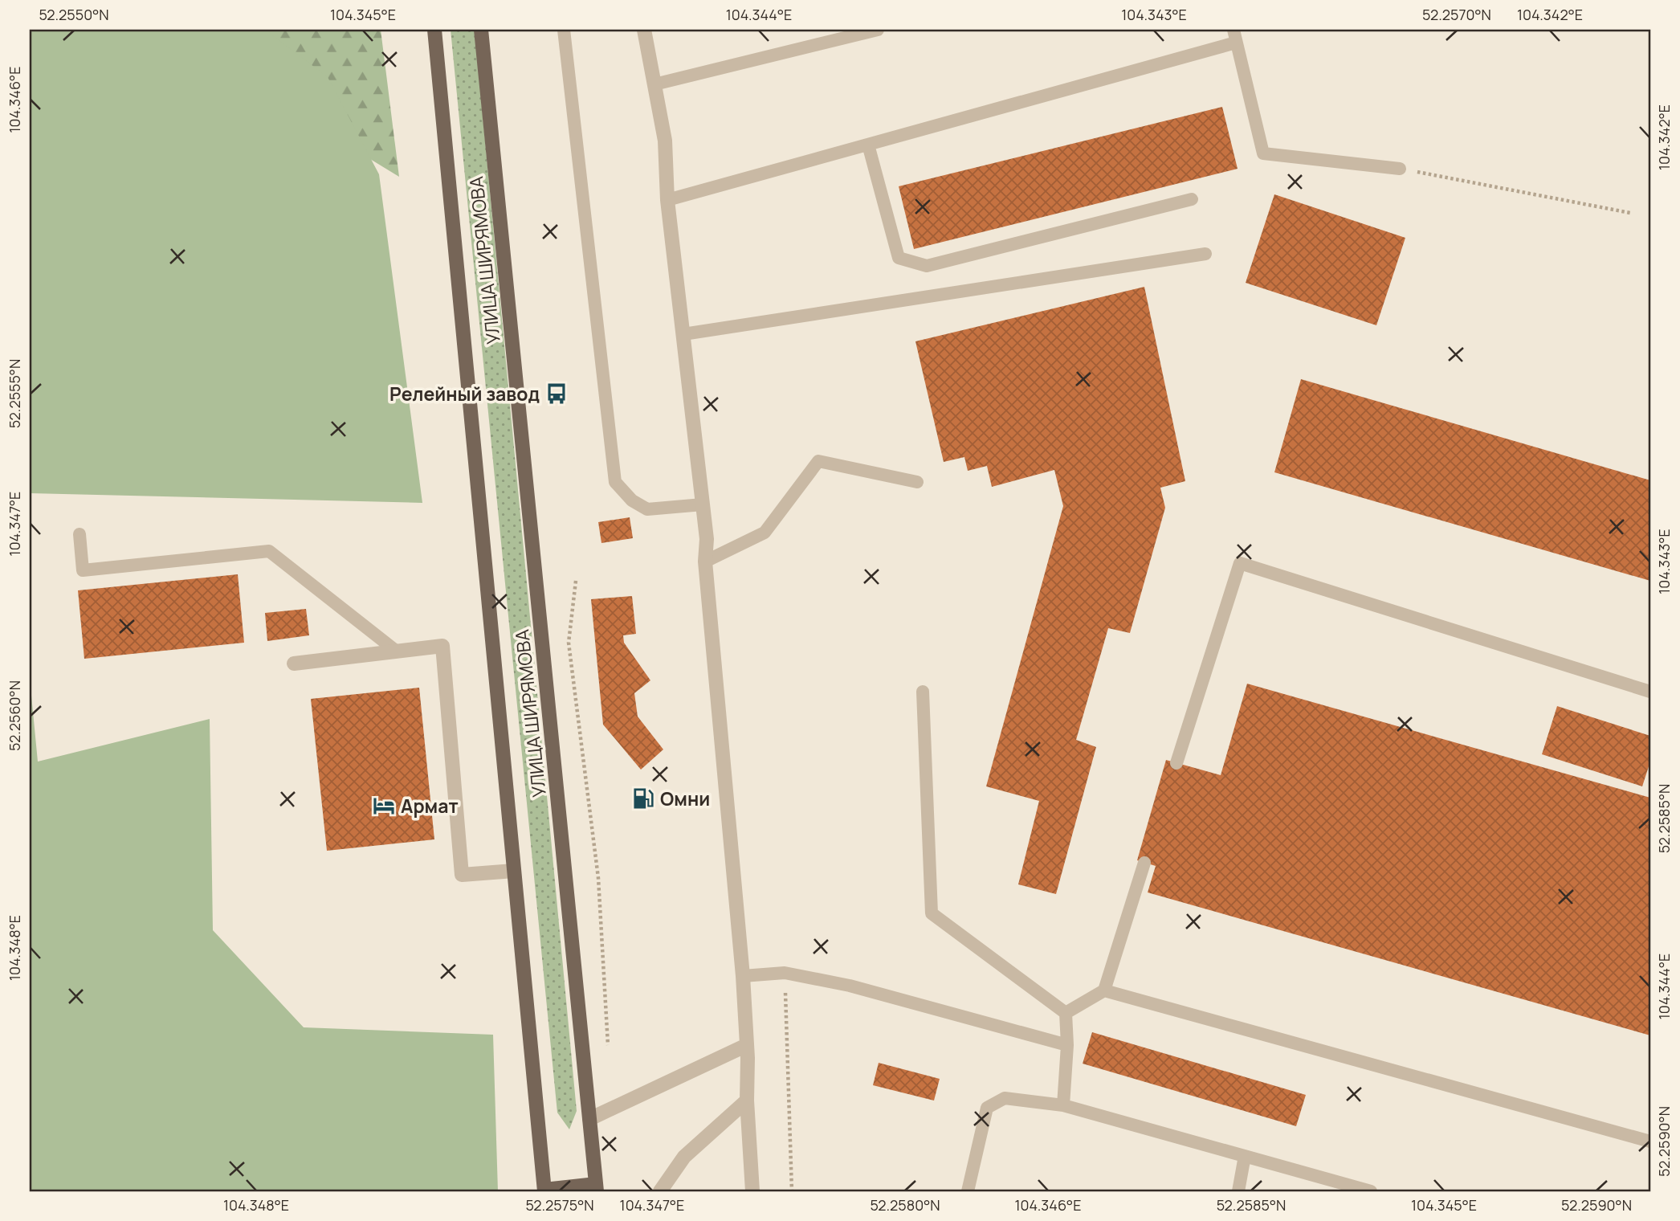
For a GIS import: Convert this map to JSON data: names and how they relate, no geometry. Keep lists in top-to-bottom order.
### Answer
{
  "streets": {
    "main road": ["УЛИЦА ШИРЯМОВА"]
  },
  "places": {
    "bus stop": ["Релейный завод"],
    "fuel station": ["Омни"],
    "hotel": ["Армат"]
  },
  "coordinates": [
    "52.2550°N",
    "104.345°E",
    "104.344°E",
    "104.343°E",
    "52.2570°N",
    "104.342°E",
    "104.346°E",
    "52.2555°N",
    "104.347°E",
    "52.2560°N",
    "52.2585°N",
    "104.348°E",
    "52.2590°N",
    "52.2575°N",
    "52.2580°N"
  ]
}
